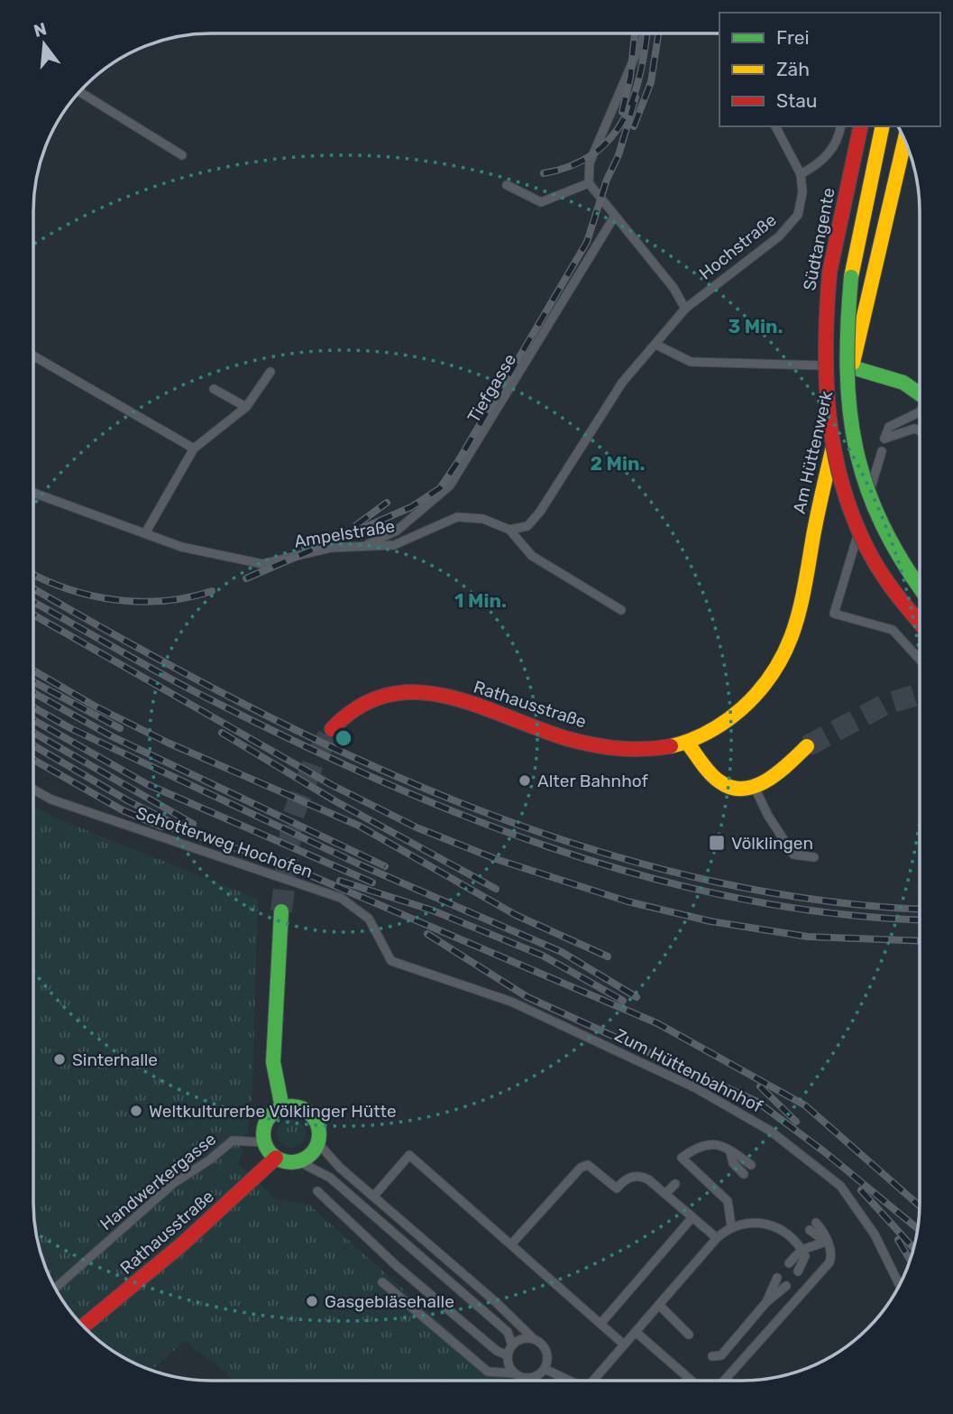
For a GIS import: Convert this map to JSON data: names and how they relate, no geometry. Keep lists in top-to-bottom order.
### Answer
{
  "streets": {
    "main road": ["Südtangente", "Am Hüttenwerk", "Rathausstraße"],
    "lane": [
      "Hochstraße",
      "Tiefgasse",
      "Ampelstraße",
      "Schotterweg Hochofen",
      "Zum Hüttenbahnhof",
      "Handwerkergasse"
    ]
  },
  "crossings": [
    ["Tiefgasse", "Ampelstraße"],
    ["Am Hüttenwerk", "Rathausstraße"],
    ["Rathausstraße", "Handwerkergasse"],
    ["Schotterweg Hochofen", "Zum Hüttenbahnhof"]
  ],
  "places": {
    "other": [
      "Alter Bahnhof",
      "Sinterhalle",
      "Weltkulturerbe Völklinger Hütte",
      "Gasgebläsehalle"
    ],
    "transit": ["Völklingen"]
  },
  "legend": ["Frei", "Zäh", "Stau"],
  "north": "top",
  "rings": ["3 Min.", "2 Min.", "1 Min."]
}
